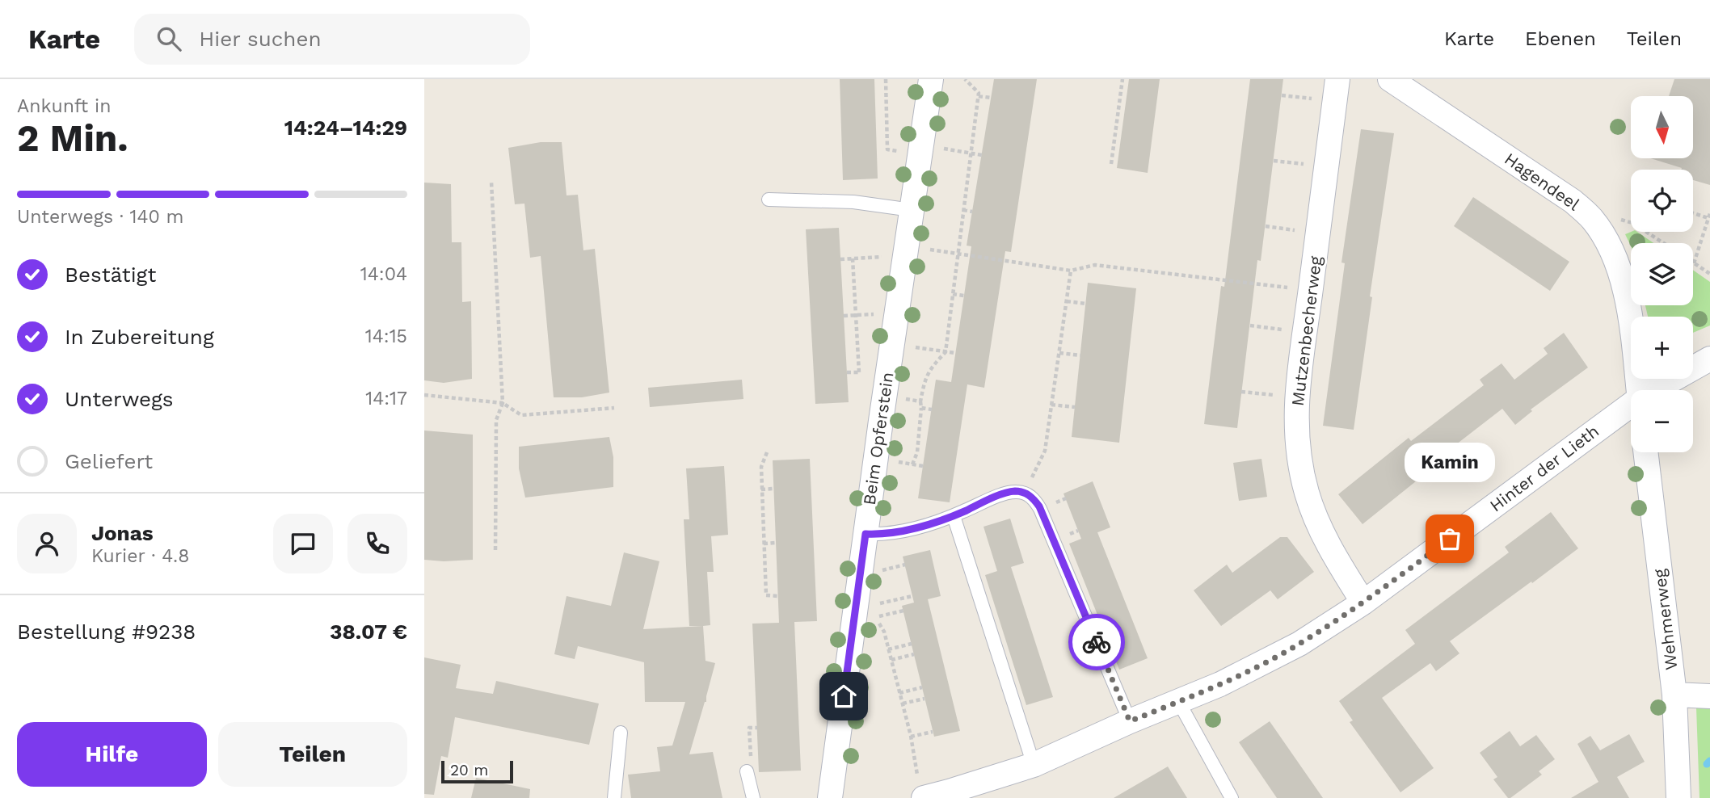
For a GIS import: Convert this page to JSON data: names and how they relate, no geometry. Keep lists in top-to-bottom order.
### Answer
{
  "streets": {
    "street": [
      "Hagendeel",
      "Mutzenbecherweg",
      "Beim Opferstein",
      "Hinter der Lieth",
      "Wehmerweg"
    ]
  },
  "crossings": [
    ["Mutzenbecherweg", "Hinter der Lieth"]
  ],
  "places": ["Kamin"],
  "scale_bar": "20 m",
  "north": "bottom",
  "page": {
    "header": "Karte",
    "search": "Hier suchen",
    "nav": ["Karte", "Ebenen", "Teilen"],
    "heading": ["2 Min.", "Ankunft in", "14:24–14:29"],
    "panel": [
      "Jonas",
      "Kurier · 4.8",
      "Bestellung #9238",
      "38.07 €"
    ],
    "map_buttons": ["+", "−"],
    "bar": "Unterwegs · 140 m",
    "list": [
      ["Bestätigt", "14:04"],
      ["In Zubereitung", "14:15"],
      ["Unterwegs", "14:17"],
      "Geliefert"
    ],
    "bubble": "Kamin",
    "buttons": ["Hilfe", "Teilen"],
    "scale": "20 m"
  }
}
